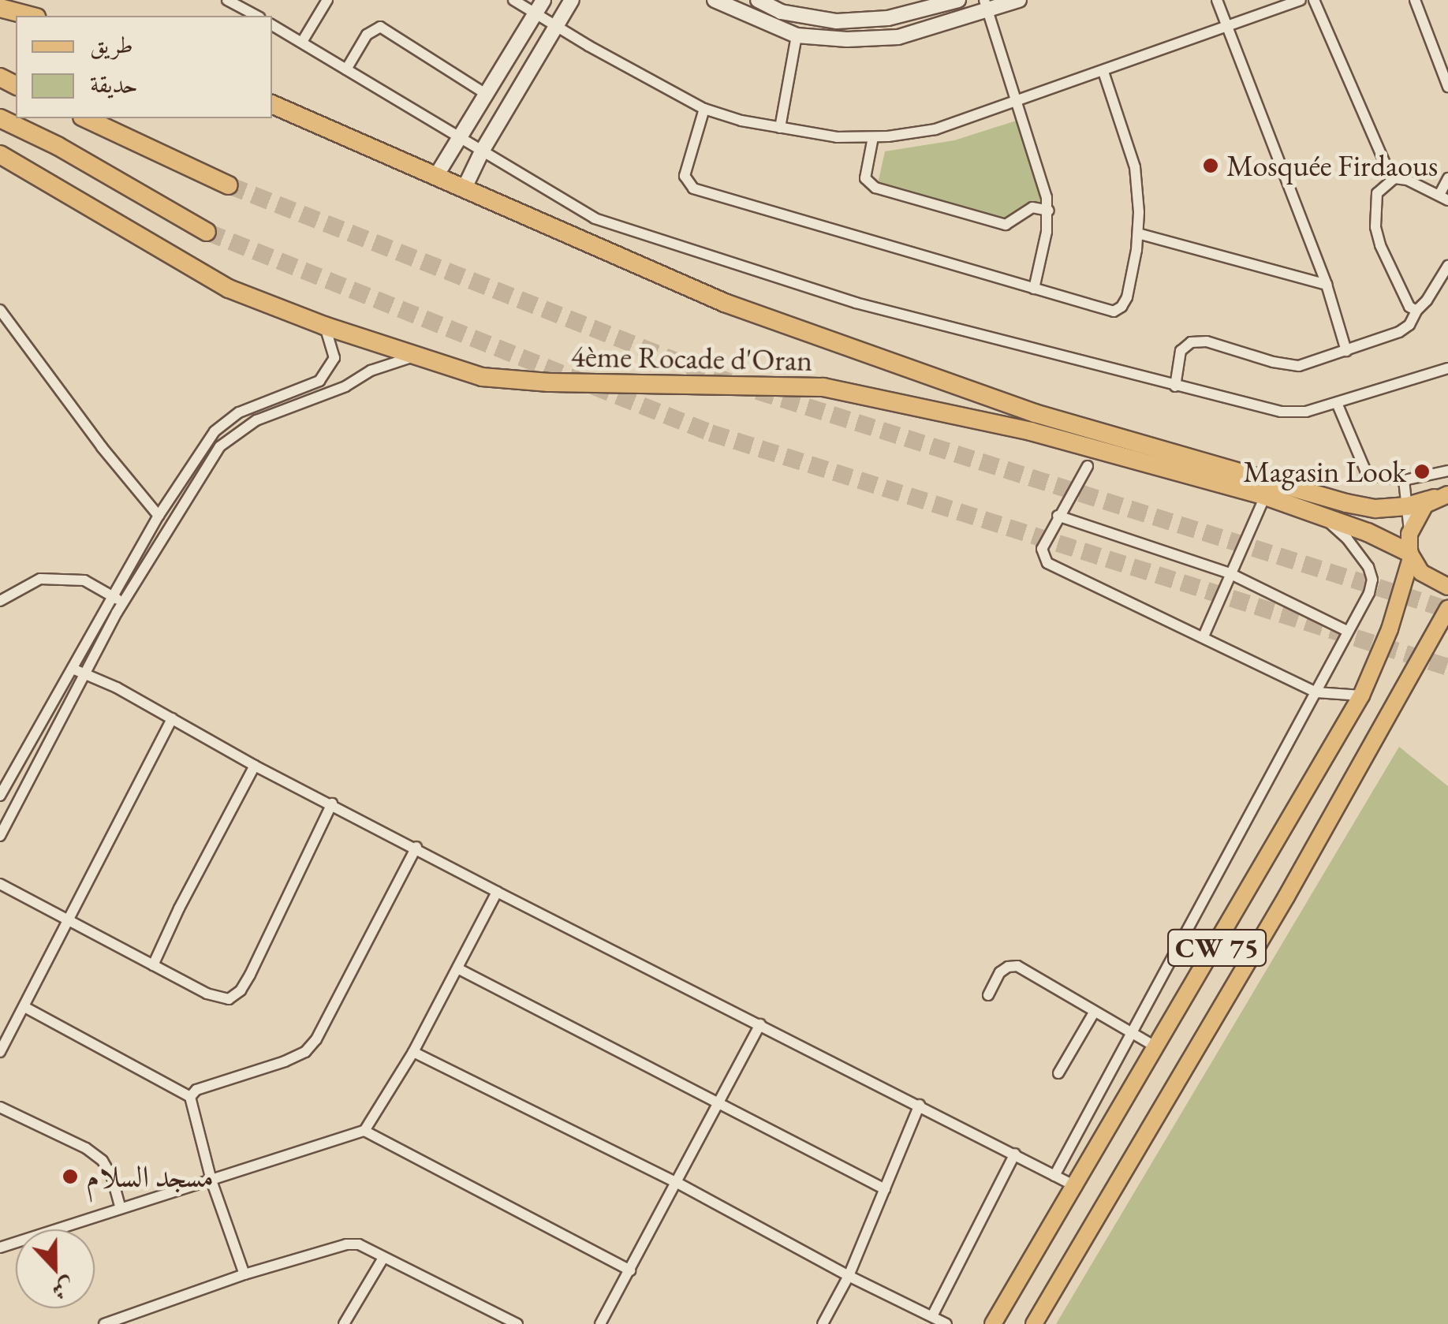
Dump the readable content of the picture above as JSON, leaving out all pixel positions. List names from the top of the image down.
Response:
{
  "streets": {
    "highway": ["4ème Rocade d'Oran"],
    "main road": ["CW 75"]
  },
  "crossings": [
    ["4ème Rocade d'Oran", "CW 75"]
  ],
  "places": ["Mosquée Firdaous", "Magasin Look", "مسجد السلام"],
  "legend": ["طريق", "حديقة"],
  "north": "bottom"
}
